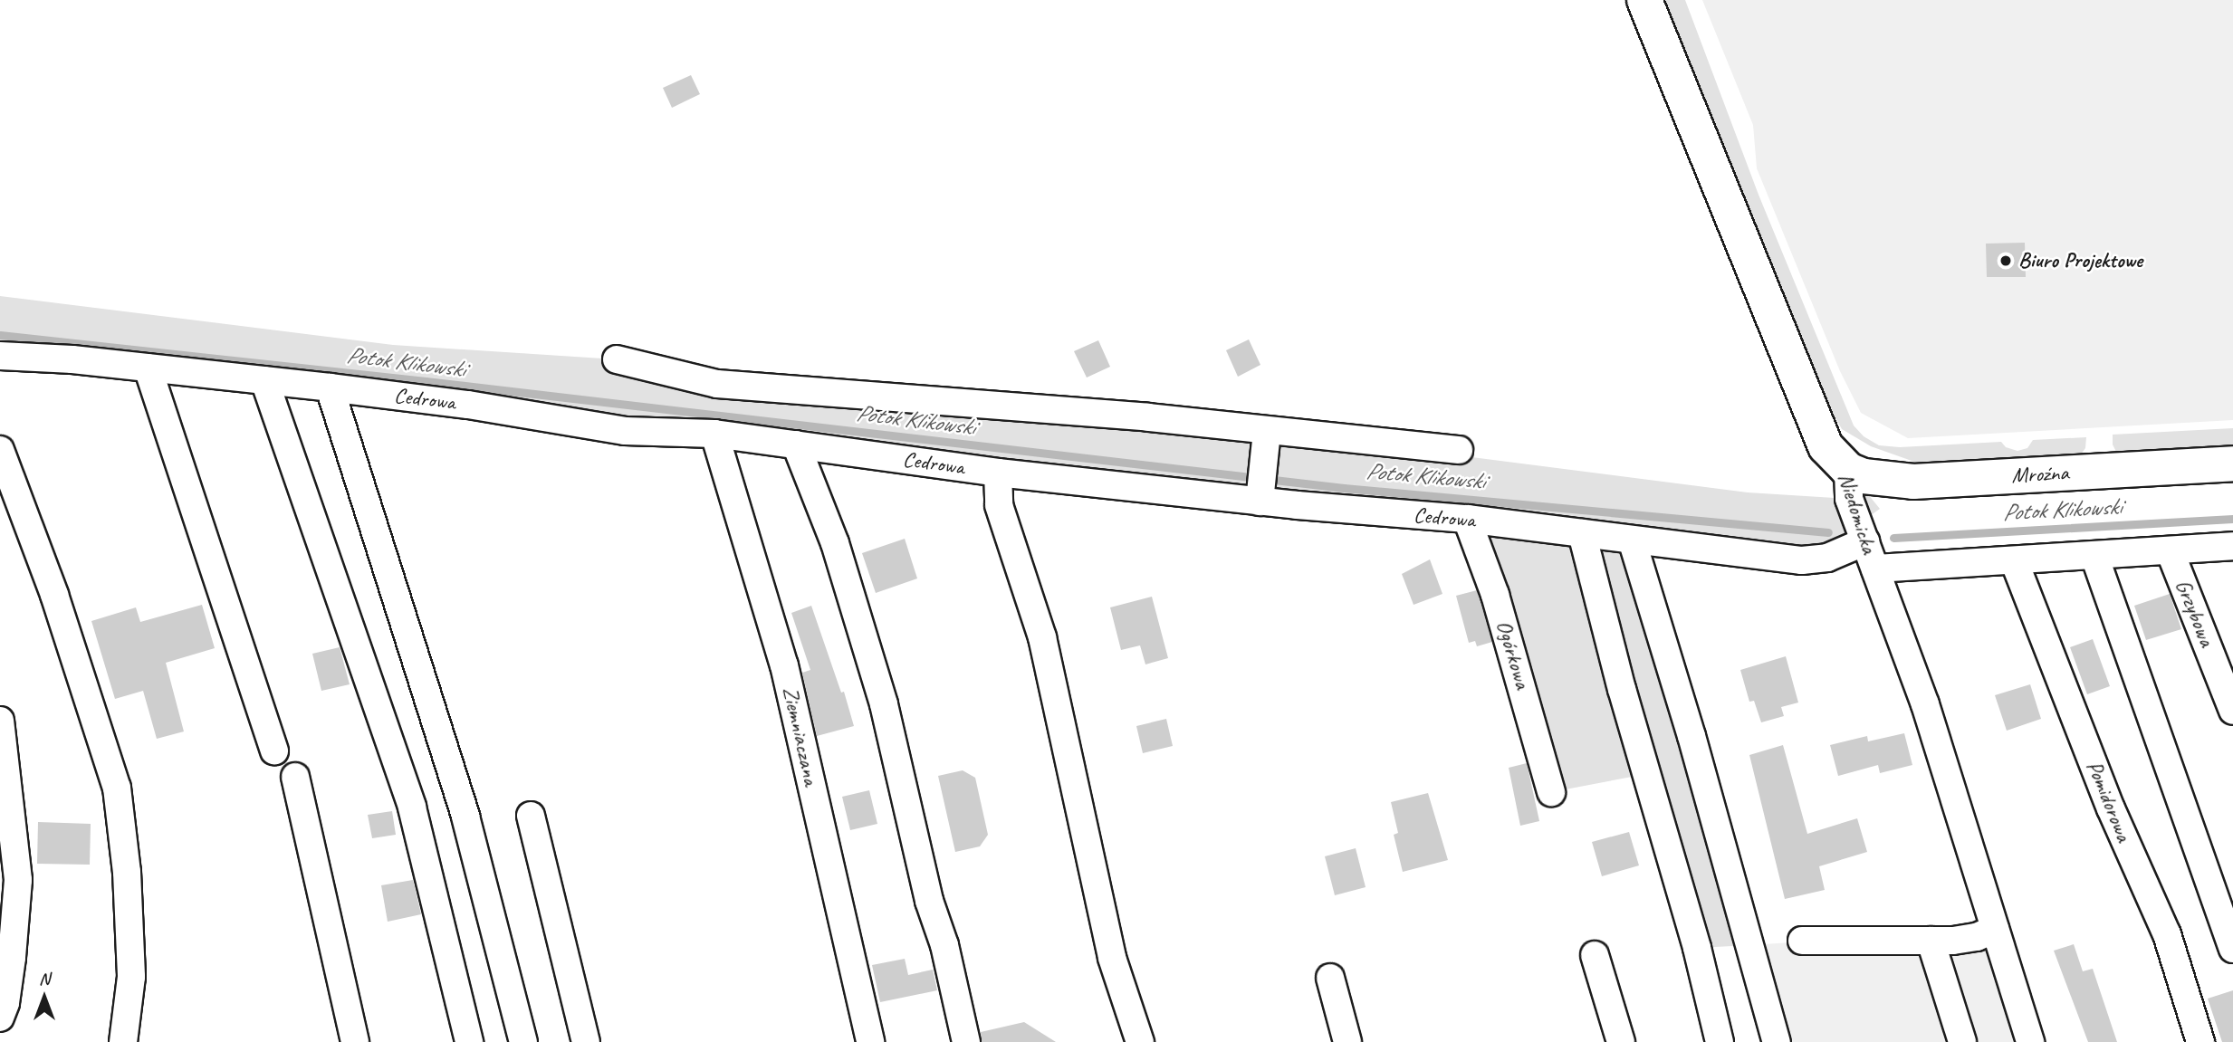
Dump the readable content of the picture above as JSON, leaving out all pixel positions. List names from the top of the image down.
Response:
{
  "streets": {
    "main road": ["Mroźna", "Niedomicka"],
    "street": [
      "Cedrowa",
      "Grzybowa",
      "Ogórkowa",
      "Ziemniaczana",
      "Pomidorowa"
    ]
  },
  "crossings": [
    ["Cedrowa", "Niedomicka"],
    ["Cedrowa", "Ogórkowa"],
    ["Cedrowa", "Ziemniaczana"],
    ["Mroźna", "Niedomicka"]
  ],
  "water": ["Potok Klikowski"],
  "places": ["Biuro Projektowe"],
  "north": "top"
}
